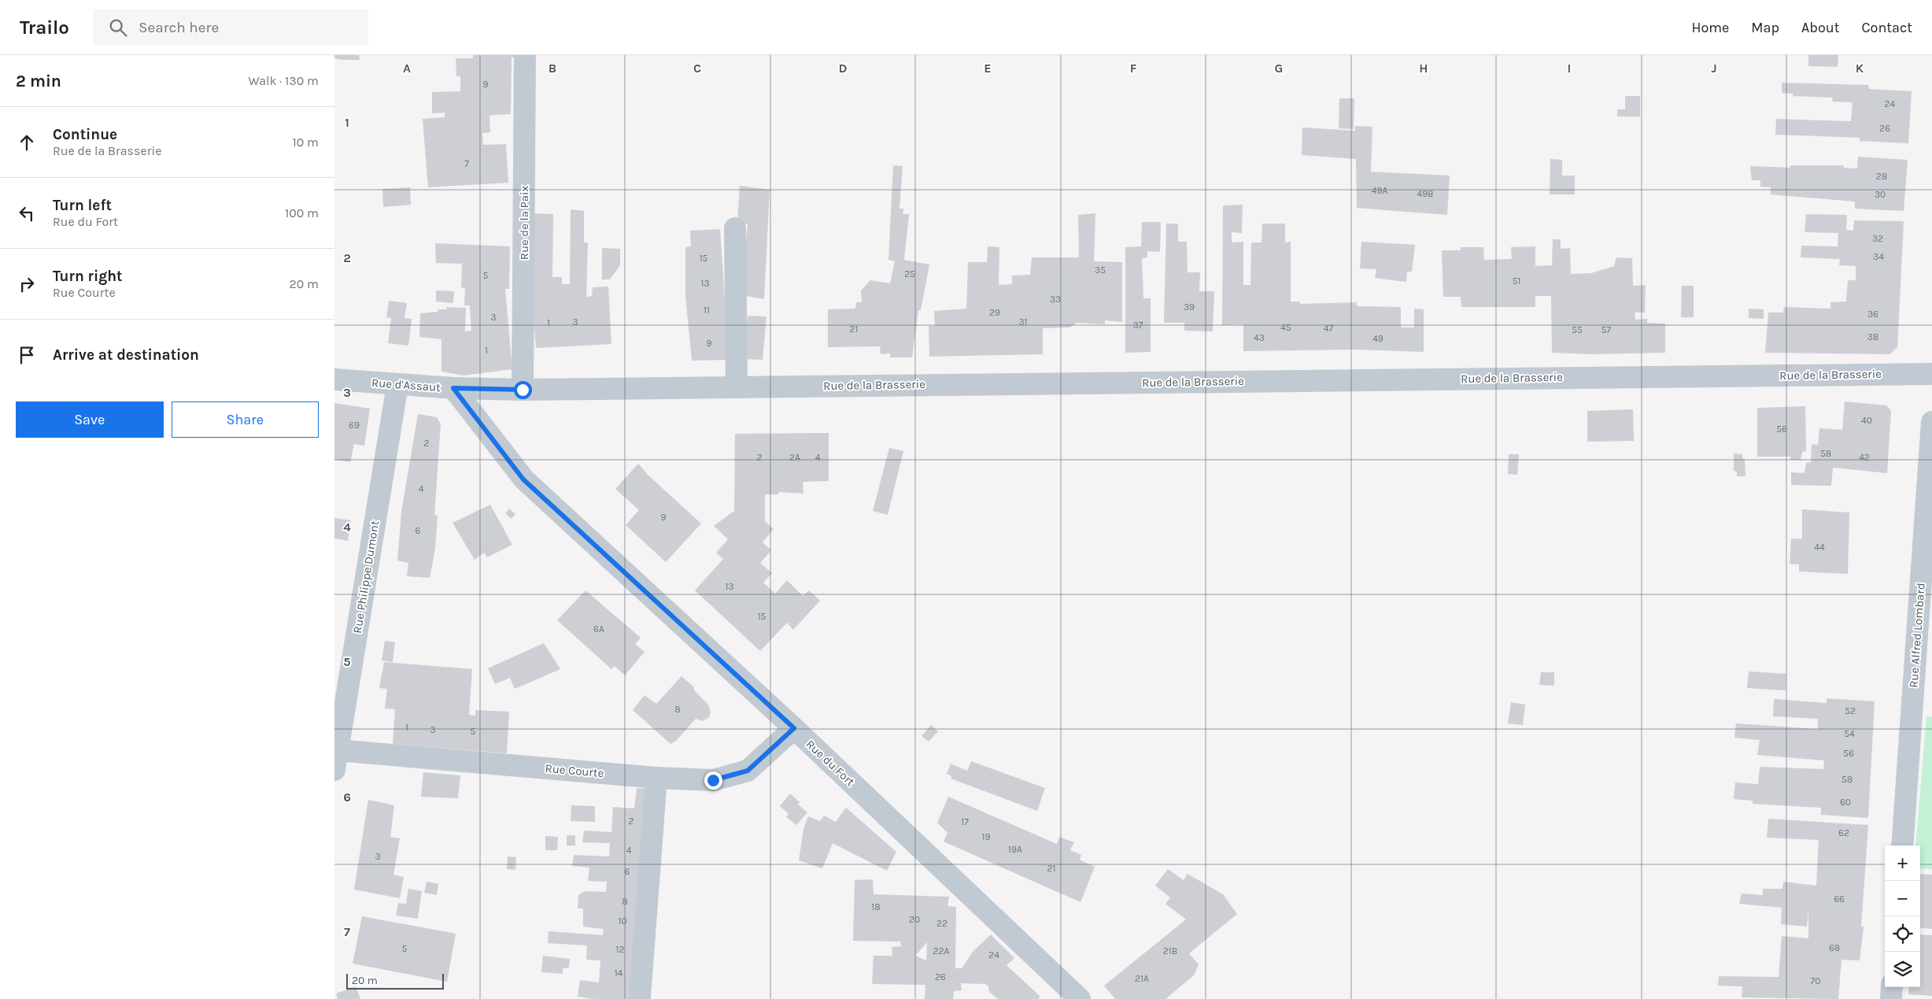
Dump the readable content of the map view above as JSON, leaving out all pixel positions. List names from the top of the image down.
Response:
{
  "streets": {
    "street": [
      "Rue de la Paix",
      "Rue de la Brasserie",
      "Rue d'Assaut",
      "Rue Philippe Dumont",
      "Rue Alfred Lombard",
      "Rue du Fort",
      "Rue Courte"
    ]
  },
  "crossings": [
    ["Rue de la Paix", "Rue de la Brasserie"],
    ["Rue de la Brasserie", "Rue d'Assaut"],
    ["Rue de la Brasserie", "Rue du Fort"],
    ["Rue d'Assaut", "Rue Philippe Dumont"],
    ["Rue d'Assaut", "Rue du Fort"],
    ["Rue Philippe Dumont", "Rue Courte"],
    ["Rue du Fort", "Rue Courte"]
  ],
  "house_numbers": [
    "9",
    "24",
    "26",
    "7",
    "28",
    "49A",
    "49B",
    "30",
    "32",
    "34",
    "15",
    "35",
    "25",
    "5",
    "51",
    "13",
    "33",
    "39",
    "11",
    "29",
    "36",
    "3",
    "3",
    "31",
    "1",
    "37",
    "45",
    "47",
    "21",
    "55",
    "57",
    "38",
    "43",
    "49",
    "9",
    "1",
    "40",
    "69",
    "56",
    "2",
    "58",
    "2",
    "2A",
    "4",
    "42",
    "4",
    "9",
    "6",
    "44",
    "13",
    "15",
    "6A",
    "8",
    "52",
    "1",
    "3",
    "5",
    "54",
    "56",
    "58",
    "60",
    "2",
    "17",
    "62",
    "19",
    "19A",
    "4",
    "3",
    "21",
    "6",
    "66",
    "8",
    "18",
    "20",
    "10",
    "22",
    "68",
    "5",
    "12",
    "22A",
    "21B",
    "24",
    "14",
    "26",
    "21A",
    "70"
  ],
  "scale_bar": "20 m",
  "page": {
    "header": "Trailo",
    "search": "Search here",
    "nav": [
      "Home",
      "Map",
      "About",
      "Contact"
    ],
    "heading": ["2 min", "Walk · 130 m"],
    "list": [
      ["Continue", "Rue de la Brasserie", "10 m"],
      ["Turn left", "Rue du Fort", "100 m"],
      ["Turn right", "Rue Courte", "20 m"],
      "Arrive at destination"
    ],
    "buttons": ["Save", "Share"],
    "map_buttons": ["+", "−"],
    "scale": "20 m"
  },
  "grid": {
    "columns": [
      "A",
      "B",
      "C",
      "D",
      "E",
      "F",
      "G",
      "H",
      "I",
      "J",
      "K"
    ],
    "rows": [
      "1",
      "2",
      "3",
      "4",
      "5",
      "6",
      "7"
    ]
  }
}
